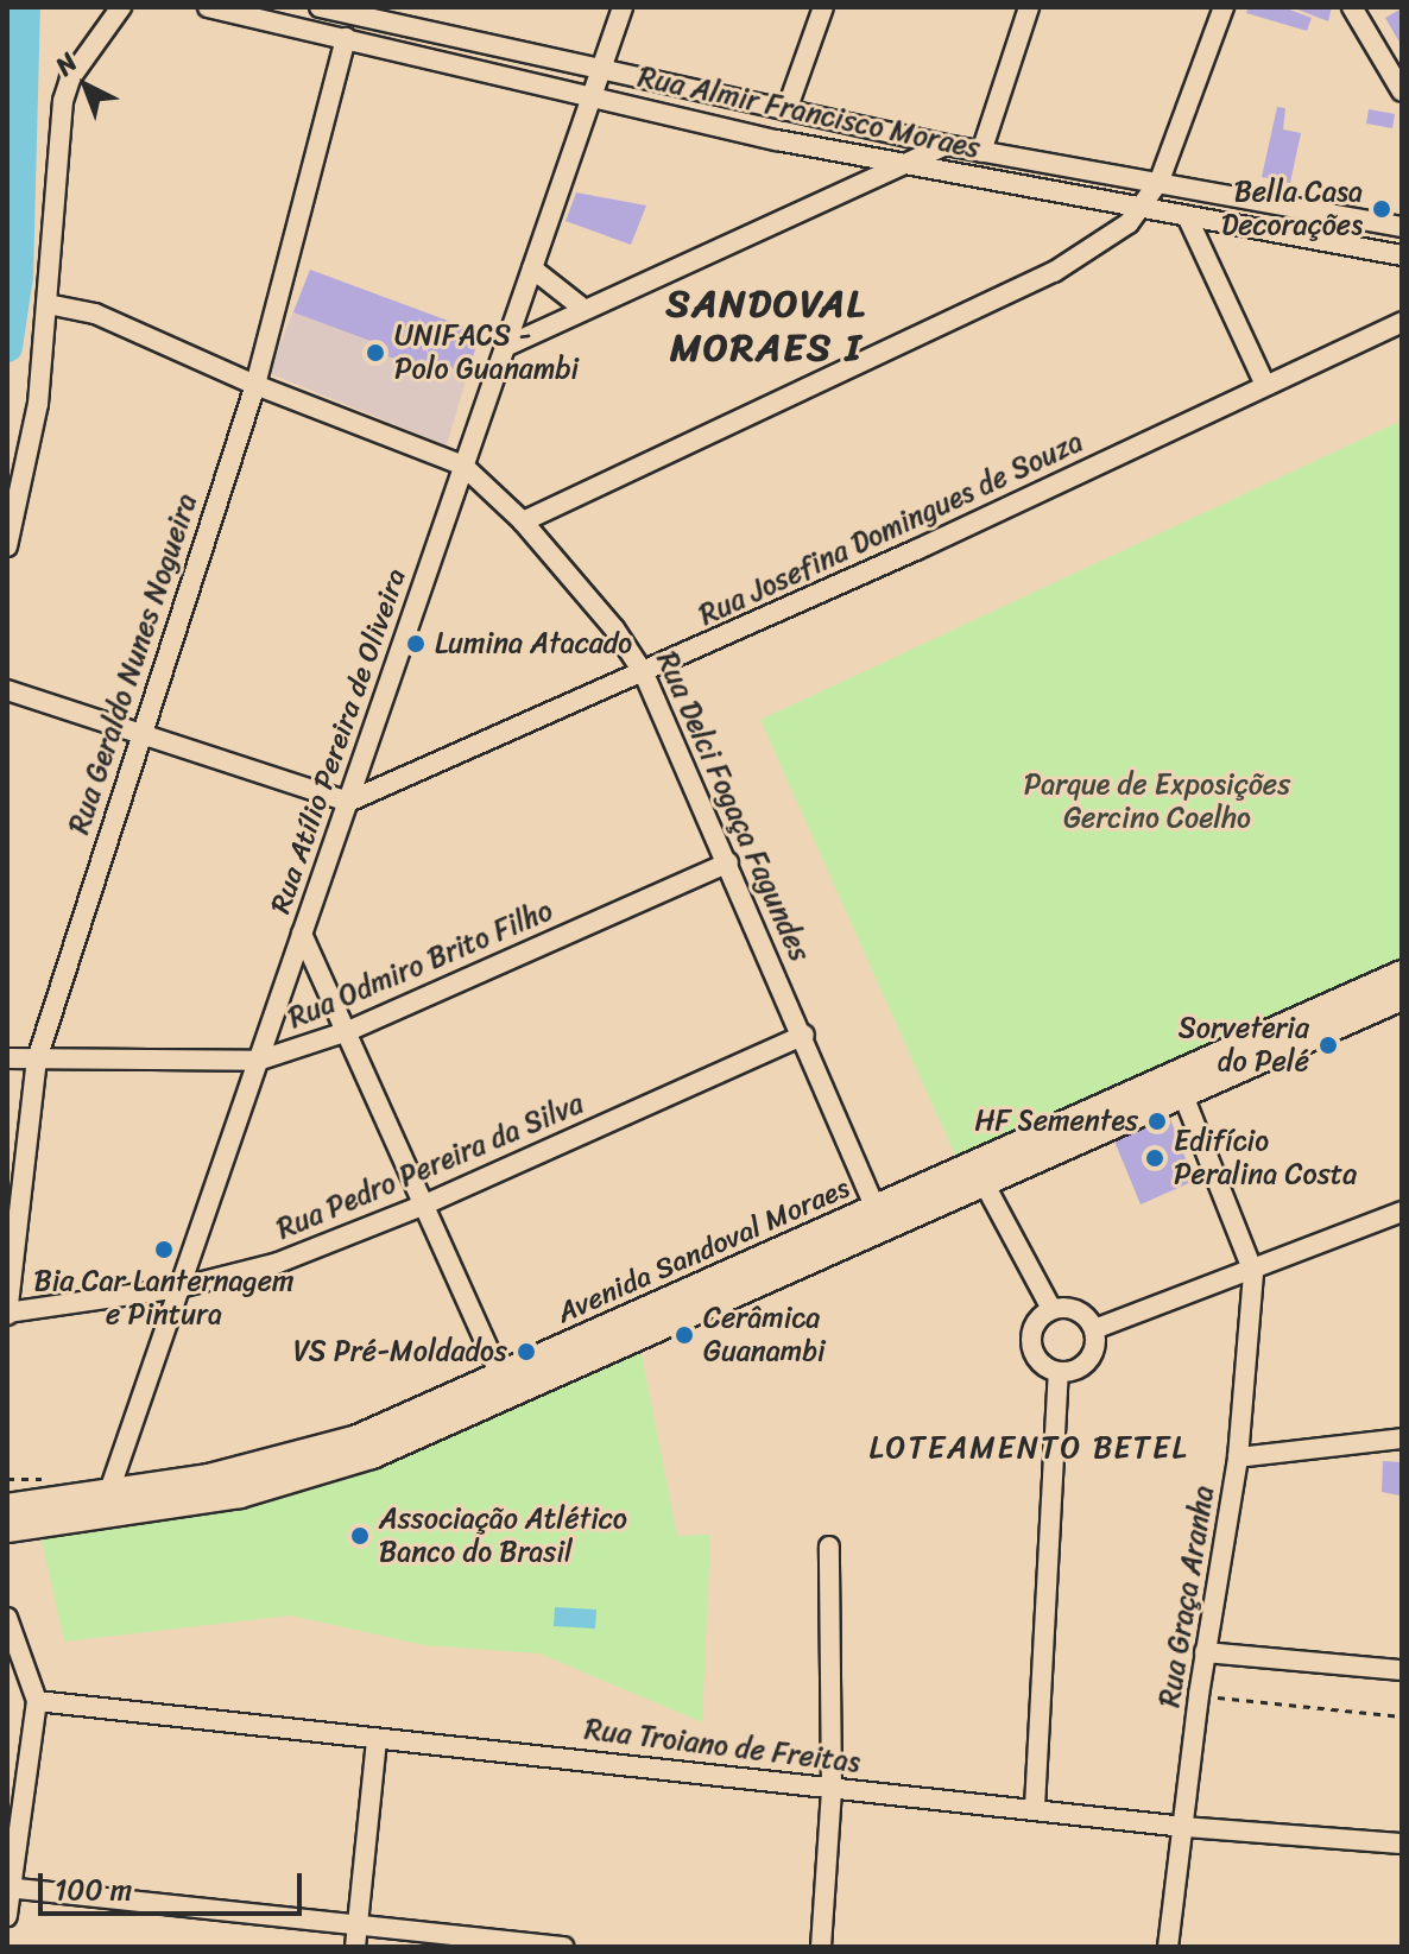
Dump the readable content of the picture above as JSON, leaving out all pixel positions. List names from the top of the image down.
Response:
{
  "streets": {
    "main road": ["Avenida Sandoval Moraes"],
    "street": [
      "Rua Almir Francisco Moraes",
      "Rua Josefina Domingues de Souza",
      "Rua Geraldo Nunes Nogueira",
      "Rua Atílio Pereira de Oliveira",
      "Rua Delci Fogaça Fagundes",
      "Rua Odmiro Brito Filho",
      "Rua Pedro Pereira da Silva",
      "Rua Graça Aranha",
      "Rua Troiano de Freitas"
    ]
  },
  "crossings": [
    ["Rua Almir Francisco Moraes", "Rua Geraldo Nunes Nogueira"],
    ["Rua Almir Francisco Moraes", "Rua Atílio Pereira de Oliveira"],
    ["Rua Josefina Domingues de Souza", "Rua Atílio Pereira de Oliveira"],
    ["Rua Josefina Domingues de Souza", "Rua Delci Fogaça Fagundes"],
    ["Rua Geraldo Nunes Nogueira", "Rua Delci Fogaça Fagundes"],
    ["Rua Geraldo Nunes Nogueira", "Rua Odmiro Brito Filho"],
    ["Rua Geraldo Nunes Nogueira", "Rua Pedro Pereira da Silva"],
    ["Rua Atílio Pereira de Oliveira", "Rua Delci Fogaça Fagundes"],
    ["Rua Atílio Pereira de Oliveira", "Rua Odmiro Brito Filho"],
    ["Rua Atílio Pereira de Oliveira", "Rua Pedro Pereira da Silva"],
    ["Rua Atílio Pereira de Oliveira", "Avenida Sandoval Moraes"],
    ["Rua Delci Fogaça Fagundes", "Rua Odmiro Brito Filho"],
    ["Rua Delci Fogaça Fagundes", "Rua Pedro Pereira da Silva"],
    ["Rua Delci Fogaça Fagundes", "Avenida Sandoval Moraes"],
    ["Avenida Sandoval Moraes", "Rua Graça Aranha"],
    ["Rua Graça Aranha", "Rua Troiano de Freitas"]
  ],
  "districts": ["SANDOVAL MORAES I", "LOTEAMENTO BETEL"],
  "parks": ["Parque de Exposições Gercino Coelho"],
  "places": [
    "Bella Casa Decorações",
    "UNIFACS - Polo Guanambi",
    "Lumina Atacado",
    "Sorveteria do Pelé",
    "HF Sementes",
    "Edifício Peralina Costa",
    "Bia Car Lanternagem e Pintura",
    "Cerâmica Guanambi",
    "VS Pré-Moldados",
    "Associação Atlético Banco do Brasil"
  ],
  "scale_bar": "100 m",
  "north": "top left"
}
